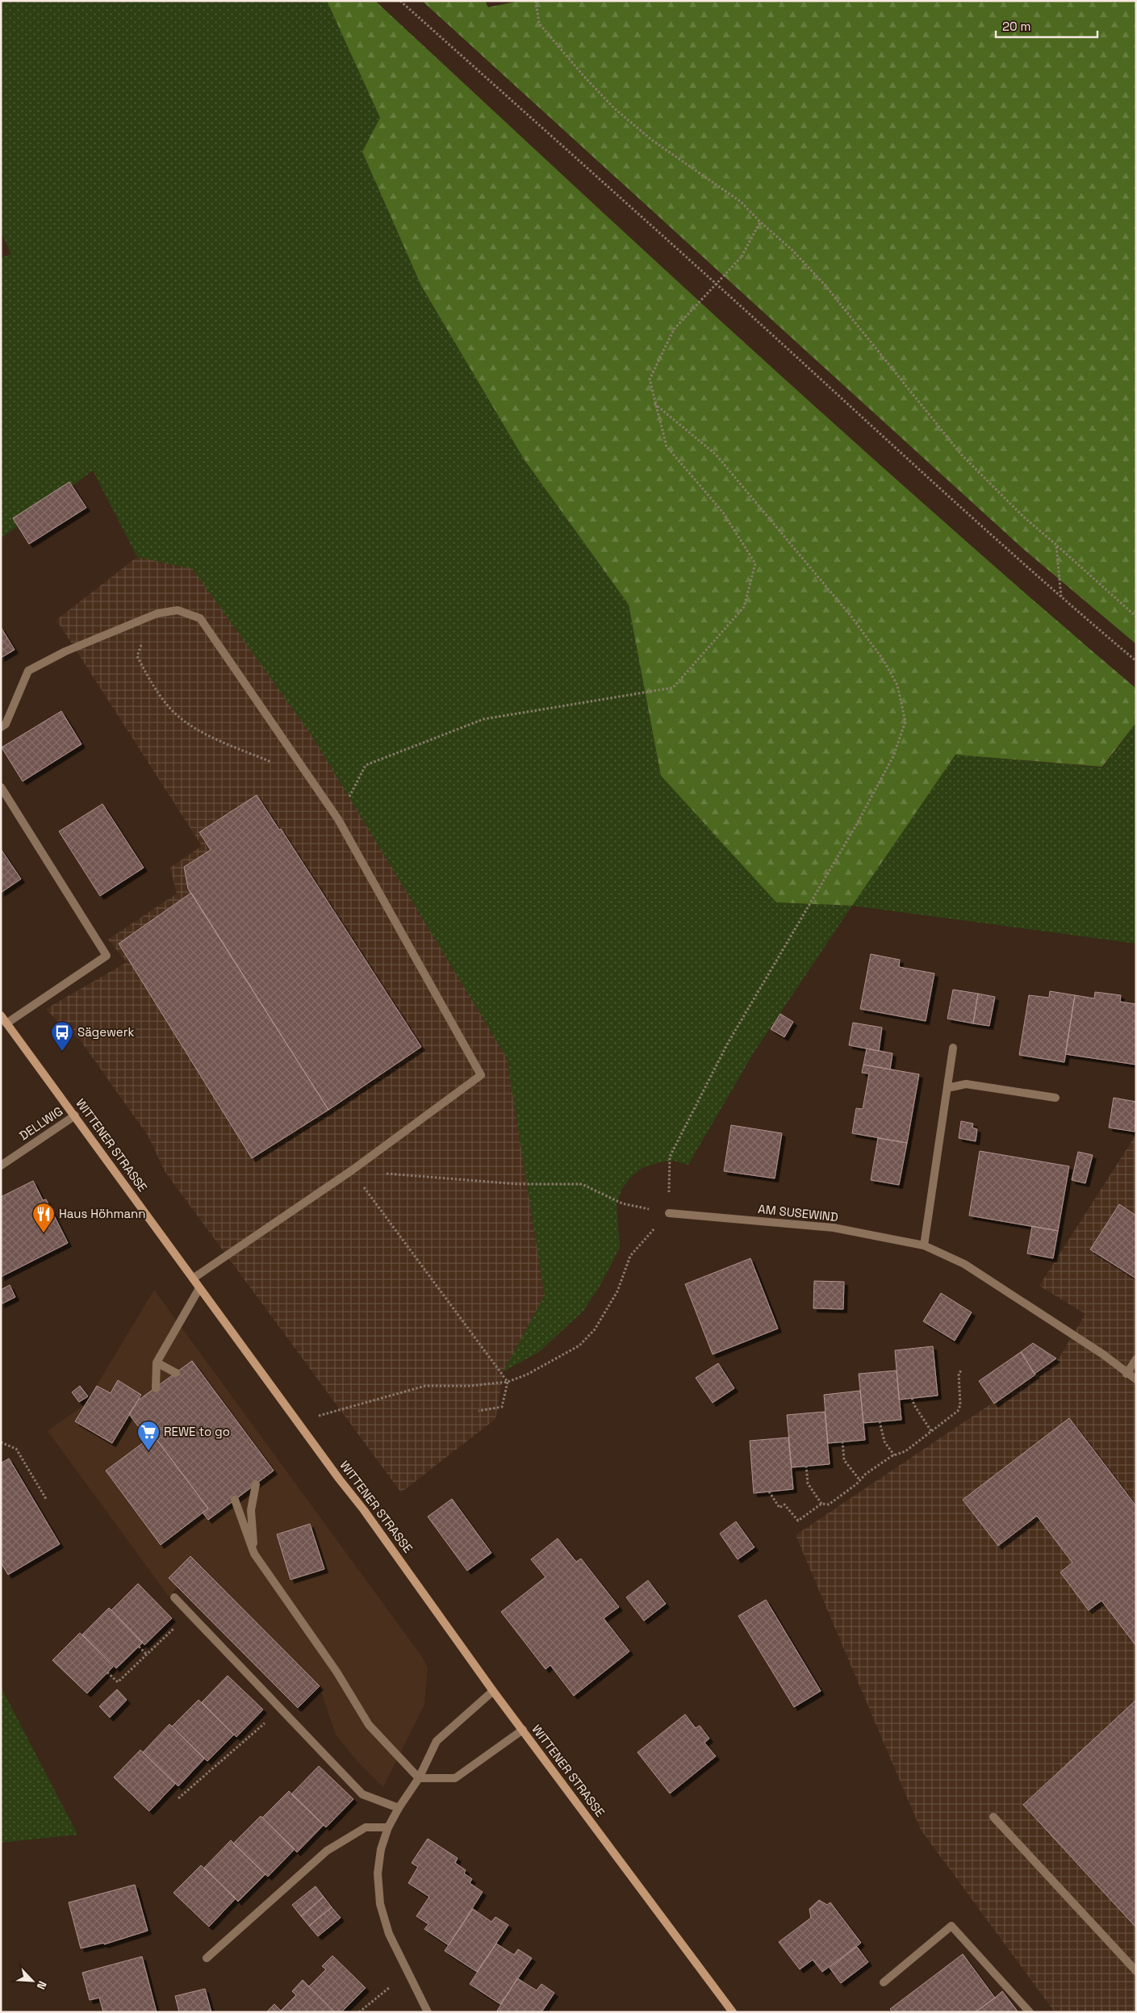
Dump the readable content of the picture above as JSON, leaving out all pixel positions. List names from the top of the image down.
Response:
{
  "streets": {
    "main road": ["WITTENER STRASSE"],
    "street": ["DELLWIG", "AM SUSEWIND"]
  },
  "crossings": [
    ["DELLWIG", "WITTENER STRASSE"]
  ],
  "places": {
    "bus stop": ["Sägewerk"],
    "restaurant": ["Haus Höhmann"],
    "supermarket": ["REWE to go"]
  },
  "scale_bar": "20 m",
  "north": "bottom right"
}
